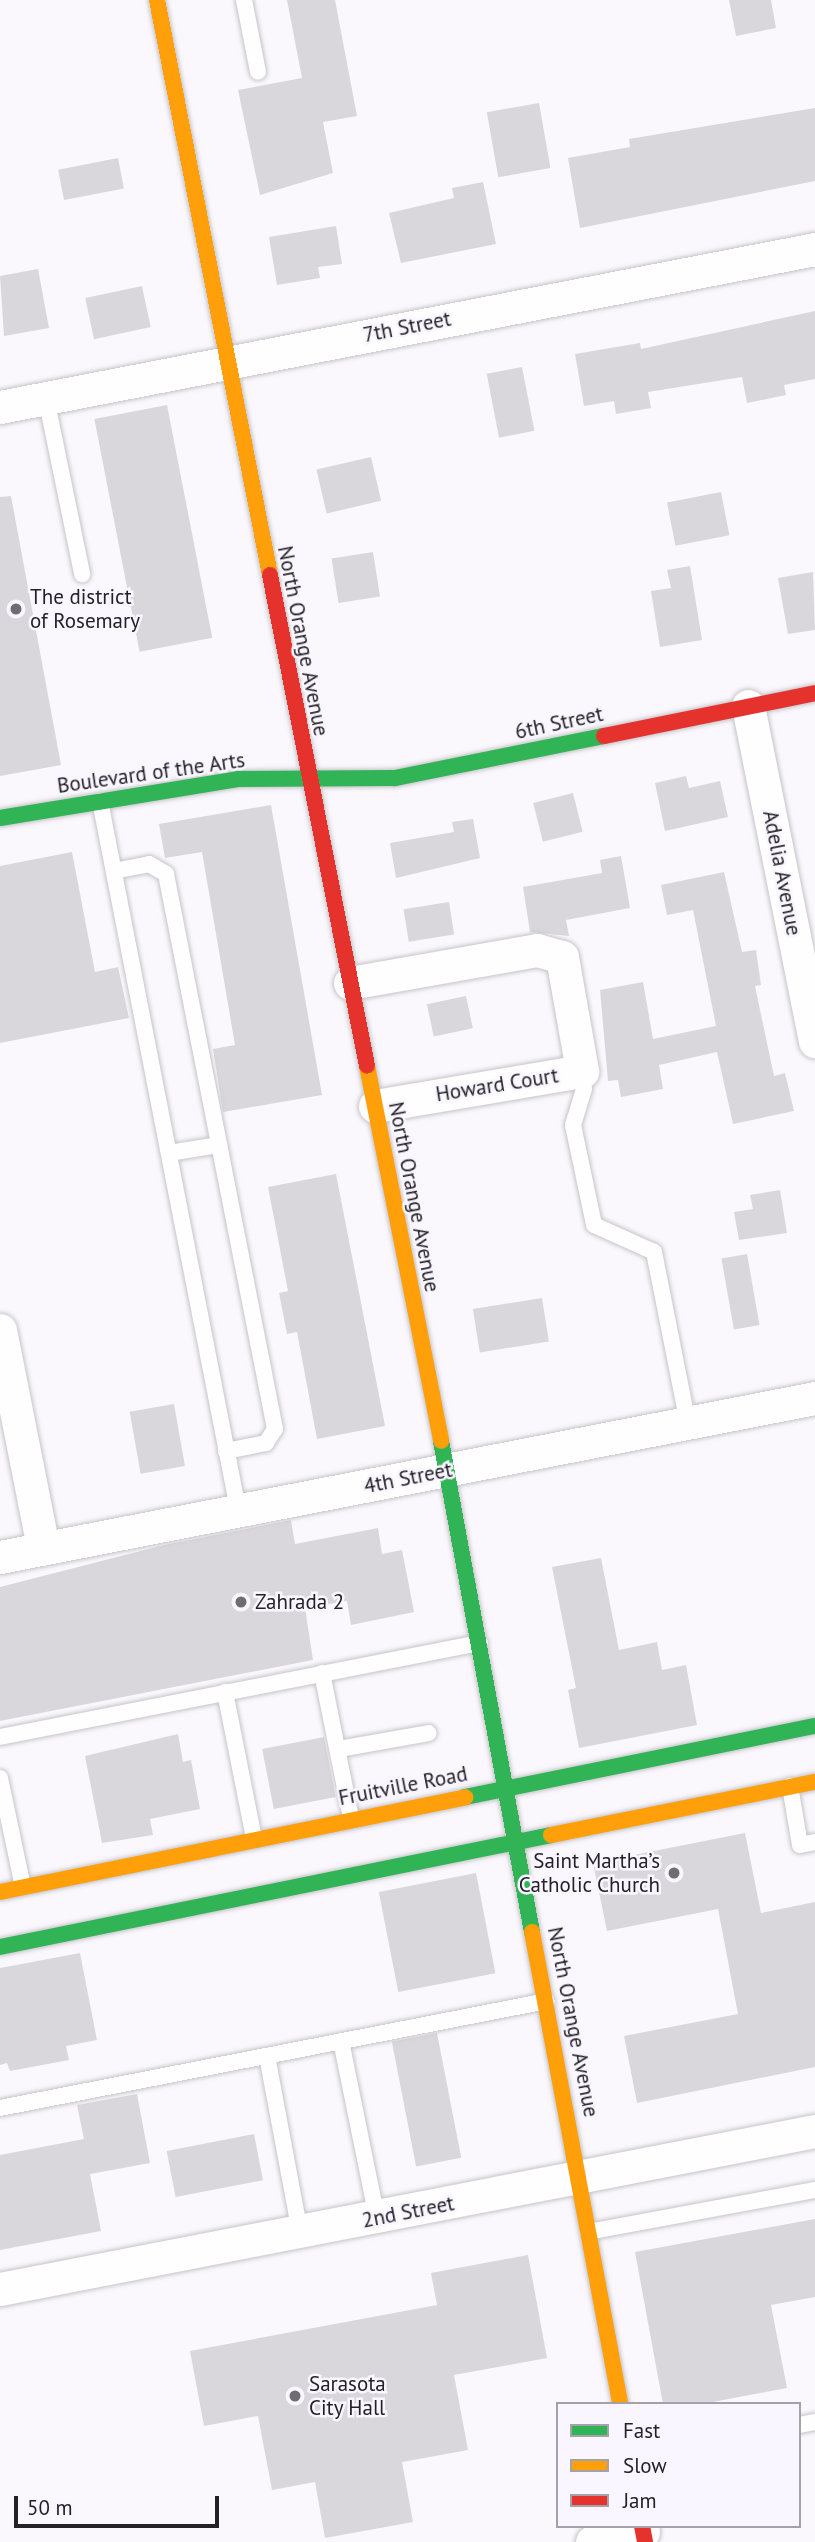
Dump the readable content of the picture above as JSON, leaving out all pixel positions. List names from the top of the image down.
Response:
{
  "streets": {
    "street": [
      "7th Street",
      "North Orange Avenue",
      "6th Street",
      "Boulevard of the Arts",
      "Adelia Avenue",
      "Howard Court",
      "4th Street",
      "Fruitville Road",
      "2nd Street"
    ]
  },
  "crossings": [
    ["7th Street", "North Orange Avenue"],
    ["North Orange Avenue", "6th Street"],
    ["North Orange Avenue", "Boulevard of the Arts"],
    ["North Orange Avenue", "Howard Court"],
    ["North Orange Avenue", "4th Street"],
    ["North Orange Avenue", "Fruitville Road"],
    ["North Orange Avenue", "2nd Street"],
    ["6th Street", "Boulevard of the Arts"],
    ["6th Street", "Adelia Avenue"]
  ],
  "places": [
    "The district of Rosemary",
    "Zahrada 2",
    "Saint Martha’s Catholic Church",
    "Sarasota City Hall"
  ],
  "legend": ["Fast", "Slow", "Jam"],
  "scale_bar": "50 m"
}
